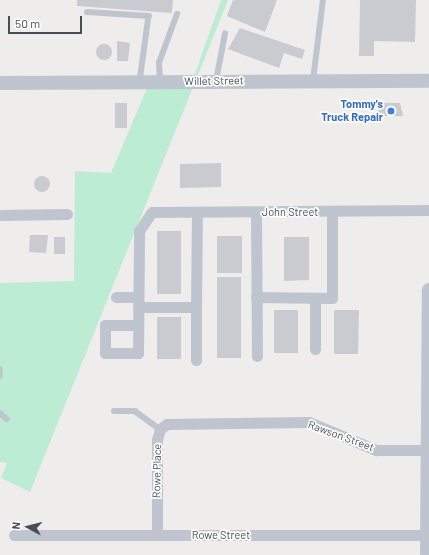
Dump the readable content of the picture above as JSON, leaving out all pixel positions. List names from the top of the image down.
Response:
{
  "streets": {
    "street": [
      "Willet Street",
      "John Street",
      "Rawson Street",
      "Rowe Place",
      "Rowe Street"
    ]
  },
  "crossings": [
    ["Rawson Street", "Rowe Place"],
    ["Rowe Place", "Rowe Street"]
  ],
  "places": ["Tommy's Truck Repair"],
  "scale_bar": "50 m",
  "north": "left"
}
